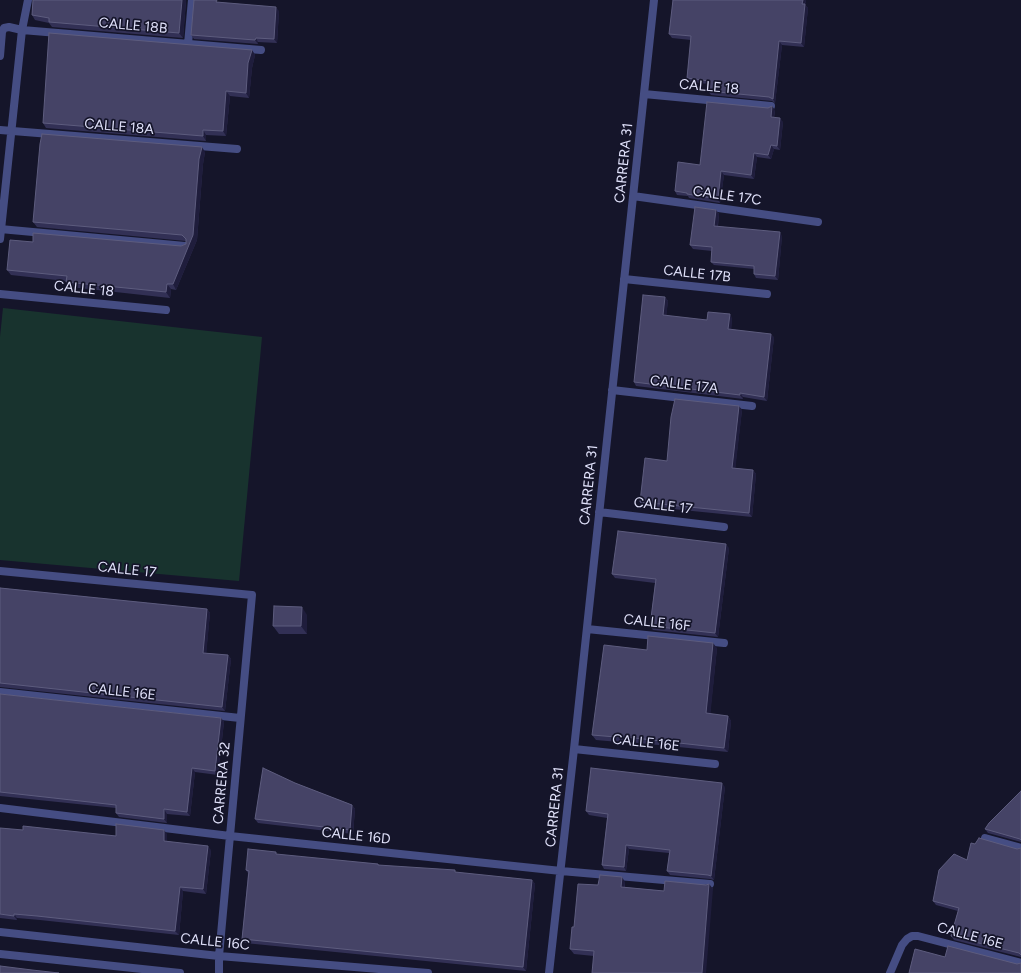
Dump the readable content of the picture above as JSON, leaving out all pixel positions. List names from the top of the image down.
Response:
{
  "streets": {
    "street": [
      "CALLE 18B",
      "CALLE 18",
      "CALLE 18A",
      "CARRERA 31",
      "CALLE 17C",
      "CALLE 17B",
      "CALLE 17A",
      "CALLE 17",
      "CALLE 16F",
      "CALLE 16E",
      "CARRERA 32",
      "CALLE 16D",
      "CALLE 16C"
    ]
  },
  "crossings": [
    ["CALLE 18", "CARRERA 31"],
    ["CARRERA 31", "CALLE 17C"],
    ["CARRERA 31", "CALLE 17B"],
    ["CARRERA 31", "CALLE 17A"],
    ["CARRERA 31", "CALLE 17"],
    ["CARRERA 31", "CALLE 16F"],
    ["CARRERA 31", "CALLE 16E"],
    ["CARRERA 31", "CALLE 16D"],
    ["CALLE 17", "CARRERA 32"],
    ["CALLE 16E", "CARRERA 32"],
    ["CARRERA 32", "CALLE 16D"],
    ["CARRERA 32", "CALLE 16C"]
  ]
}
